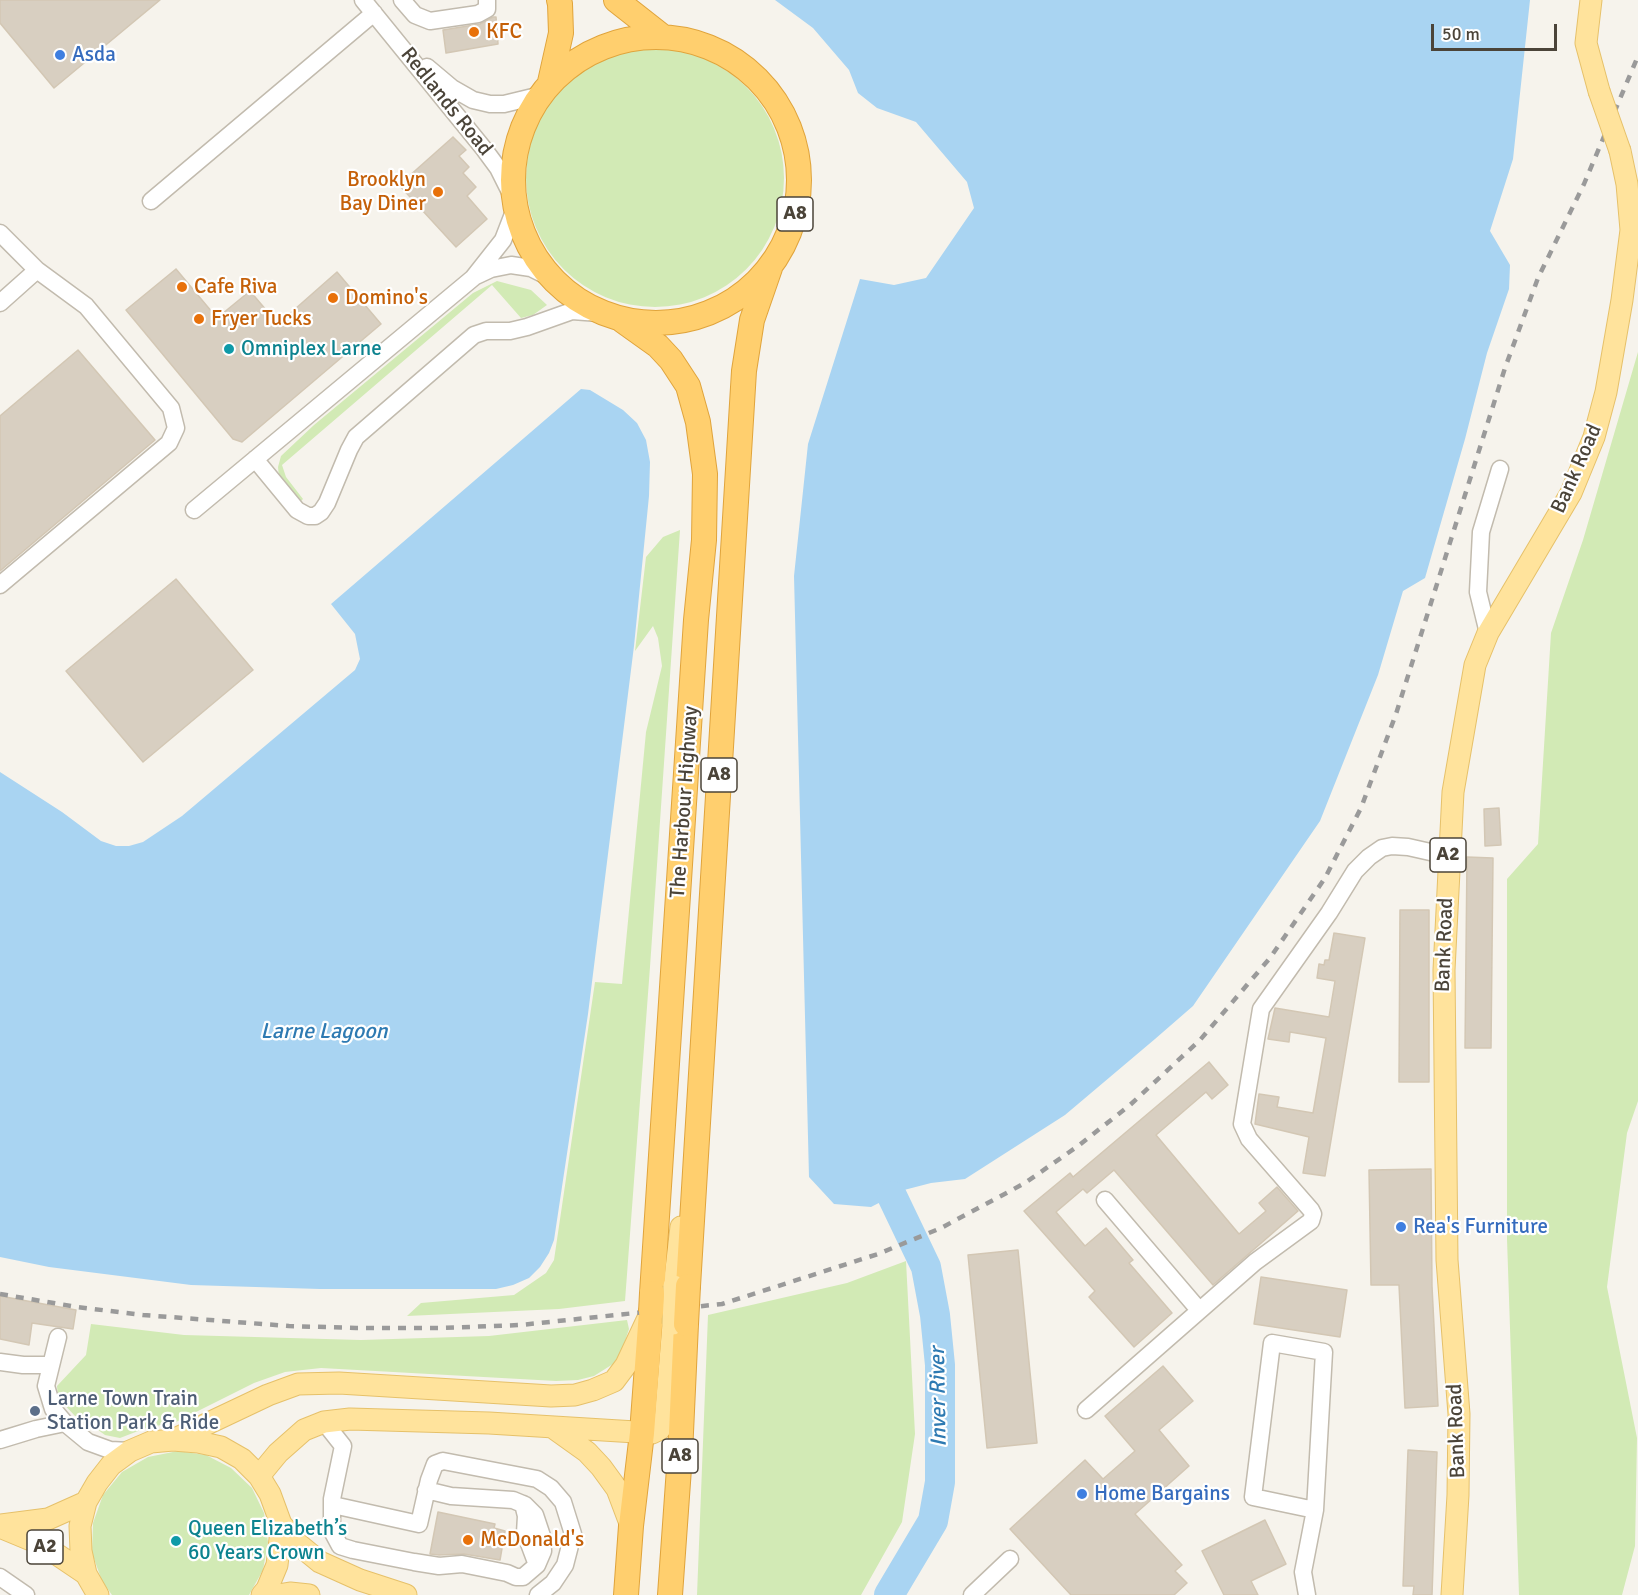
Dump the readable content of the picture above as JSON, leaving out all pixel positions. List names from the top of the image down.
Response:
{
  "streets": {
    "highway": ["A8", "The Harbour Highway"],
    "main road": ["Bank Road", "A2"],
    "street": ["Redlands Road"]
  },
  "crossings": [
    ["Redlands Road", "A8"],
    ["A8", "The Harbour Highway"]
  ],
  "water": ["Larne Lagoon", "Inver River"],
  "places": [
    "KFC",
    "Asda",
    "Brooklyn Bay Diner",
    "Cafe Riva",
    "Domino's",
    "Fryer Tucks",
    "Omniplex Larne",
    "Rea's Furniture",
    "Larne Town Train Station Park & Ride",
    "Home Bargains",
    "McDonald's",
    "Queen Elizabeth’s 60 Years Crown"
  ],
  "scale_bar": "50 m"
}
